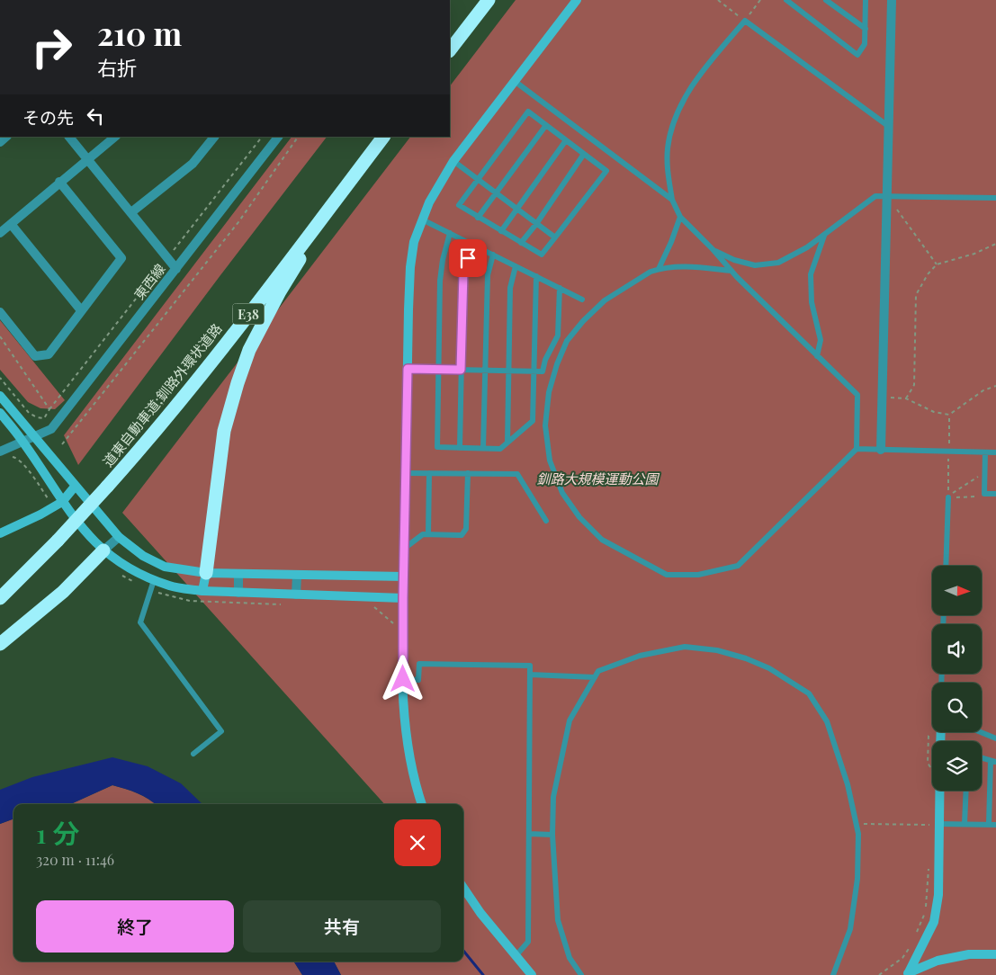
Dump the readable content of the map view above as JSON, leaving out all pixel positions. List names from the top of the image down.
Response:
{
  "streets": {
    "highway": ["E38", "道東自動車道;釧路外環状道路"],
    "street": ["東西線"]
  },
  "parks": ["釧路大規模運動公園"],
  "north": "right",
  "page": {
    "turn": ["210 m", "右折"],
    "then": "その先",
    "heading": ["1 分", "320 m · 11:46"],
    "buttons": ["終了", "共有"]
  }
}
